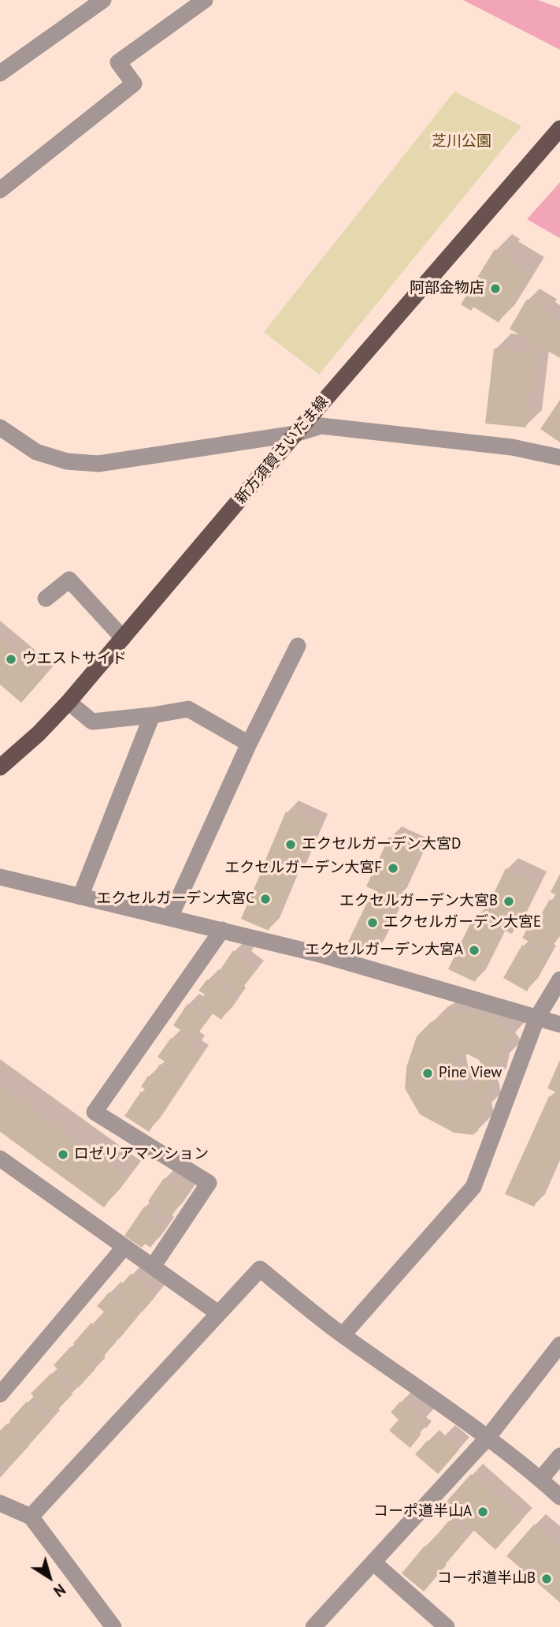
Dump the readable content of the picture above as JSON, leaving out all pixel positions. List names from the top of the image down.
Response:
{
  "streets": {
    "main road": ["新方須賀さいたま線"]
  },
  "parks": ["芝川公園"],
  "places": [
    "阿部金物店",
    "ウエストサイド",
    "エクセルガーデン大宮D",
    "エクセルガーデン大宮F",
    "エクセルガーデン大宮C",
    "エクセルガーデン大宮B",
    "エクセルガーデン大宮E",
    "エクセルガーデン大宮A",
    "Pine View",
    "ロゼリアマンション",
    "コーポ道半山A",
    "コーポ道半山B"
  ],
  "north": "bottom right"
}
